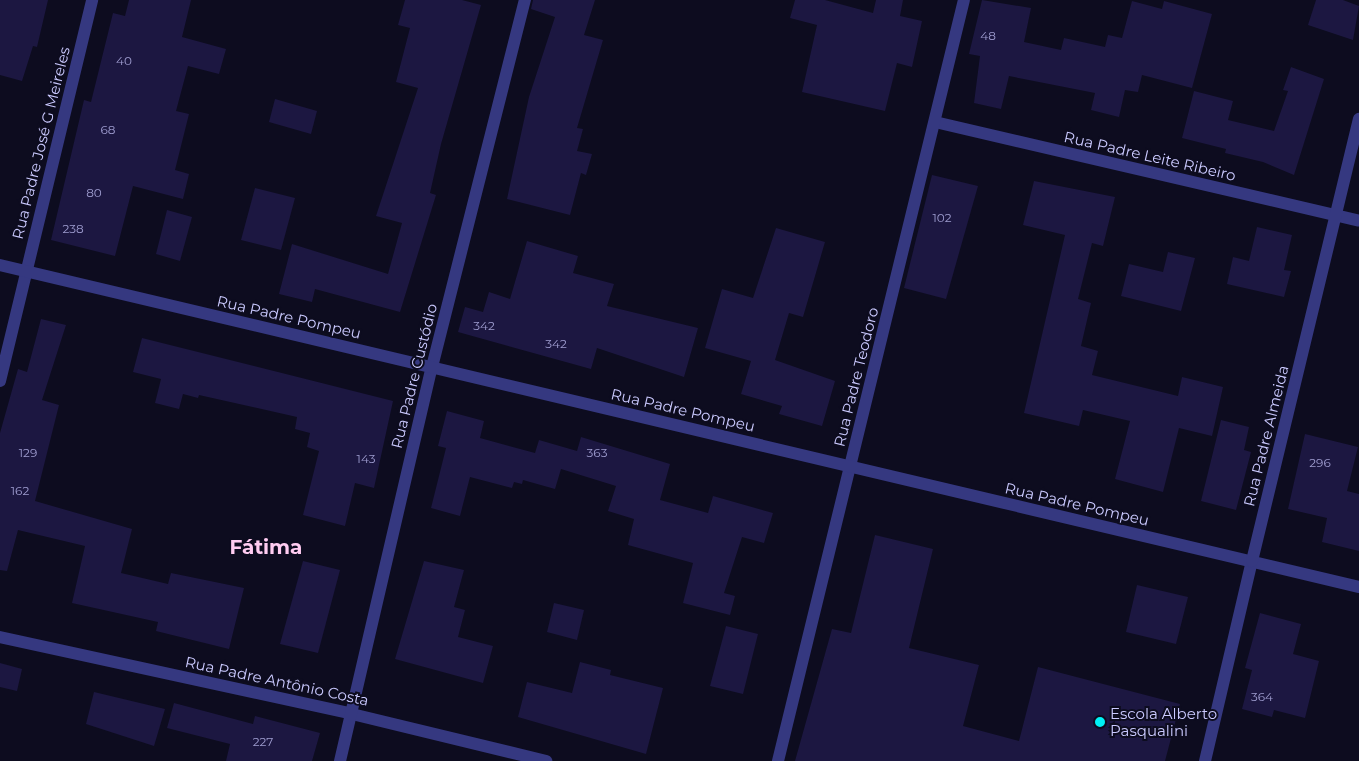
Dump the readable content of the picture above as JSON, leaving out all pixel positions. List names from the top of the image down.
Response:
{
  "streets": {
    "street": [
      "Rua Padre José G Meireles",
      "Rua Padre Leite Ribeiro",
      "Rua Padre Pompeu",
      "Rua Padre Custódio",
      "Rua Padre Teodoro",
      "Rua Padre Almeida",
      "Rua Padre Antônio Costa"
    ]
  },
  "crossings": [
    ["Rua Padre José G Meireles", "Rua Padre Pompeu"],
    ["Rua Padre Leite Ribeiro", "Rua Padre Teodoro"],
    ["Rua Padre Leite Ribeiro", "Rua Padre Almeida"],
    ["Rua Padre Pompeu", "Rua Padre Custódio"],
    ["Rua Padre Pompeu", "Rua Padre Teodoro"],
    ["Rua Padre Pompeu", "Rua Padre Almeida"],
    ["Rua Padre Custódio", "Rua Padre Antônio Costa"]
  ],
  "districts": ["Fátima"],
  "places": ["Escola Alberto Pasqualini"],
  "house_numbers": [
    "48",
    "40",
    "68",
    "80",
    "102",
    "238",
    "342",
    "342",
    "129",
    "363",
    "143",
    "296",
    "162",
    "364",
    "227"
  ]
}
